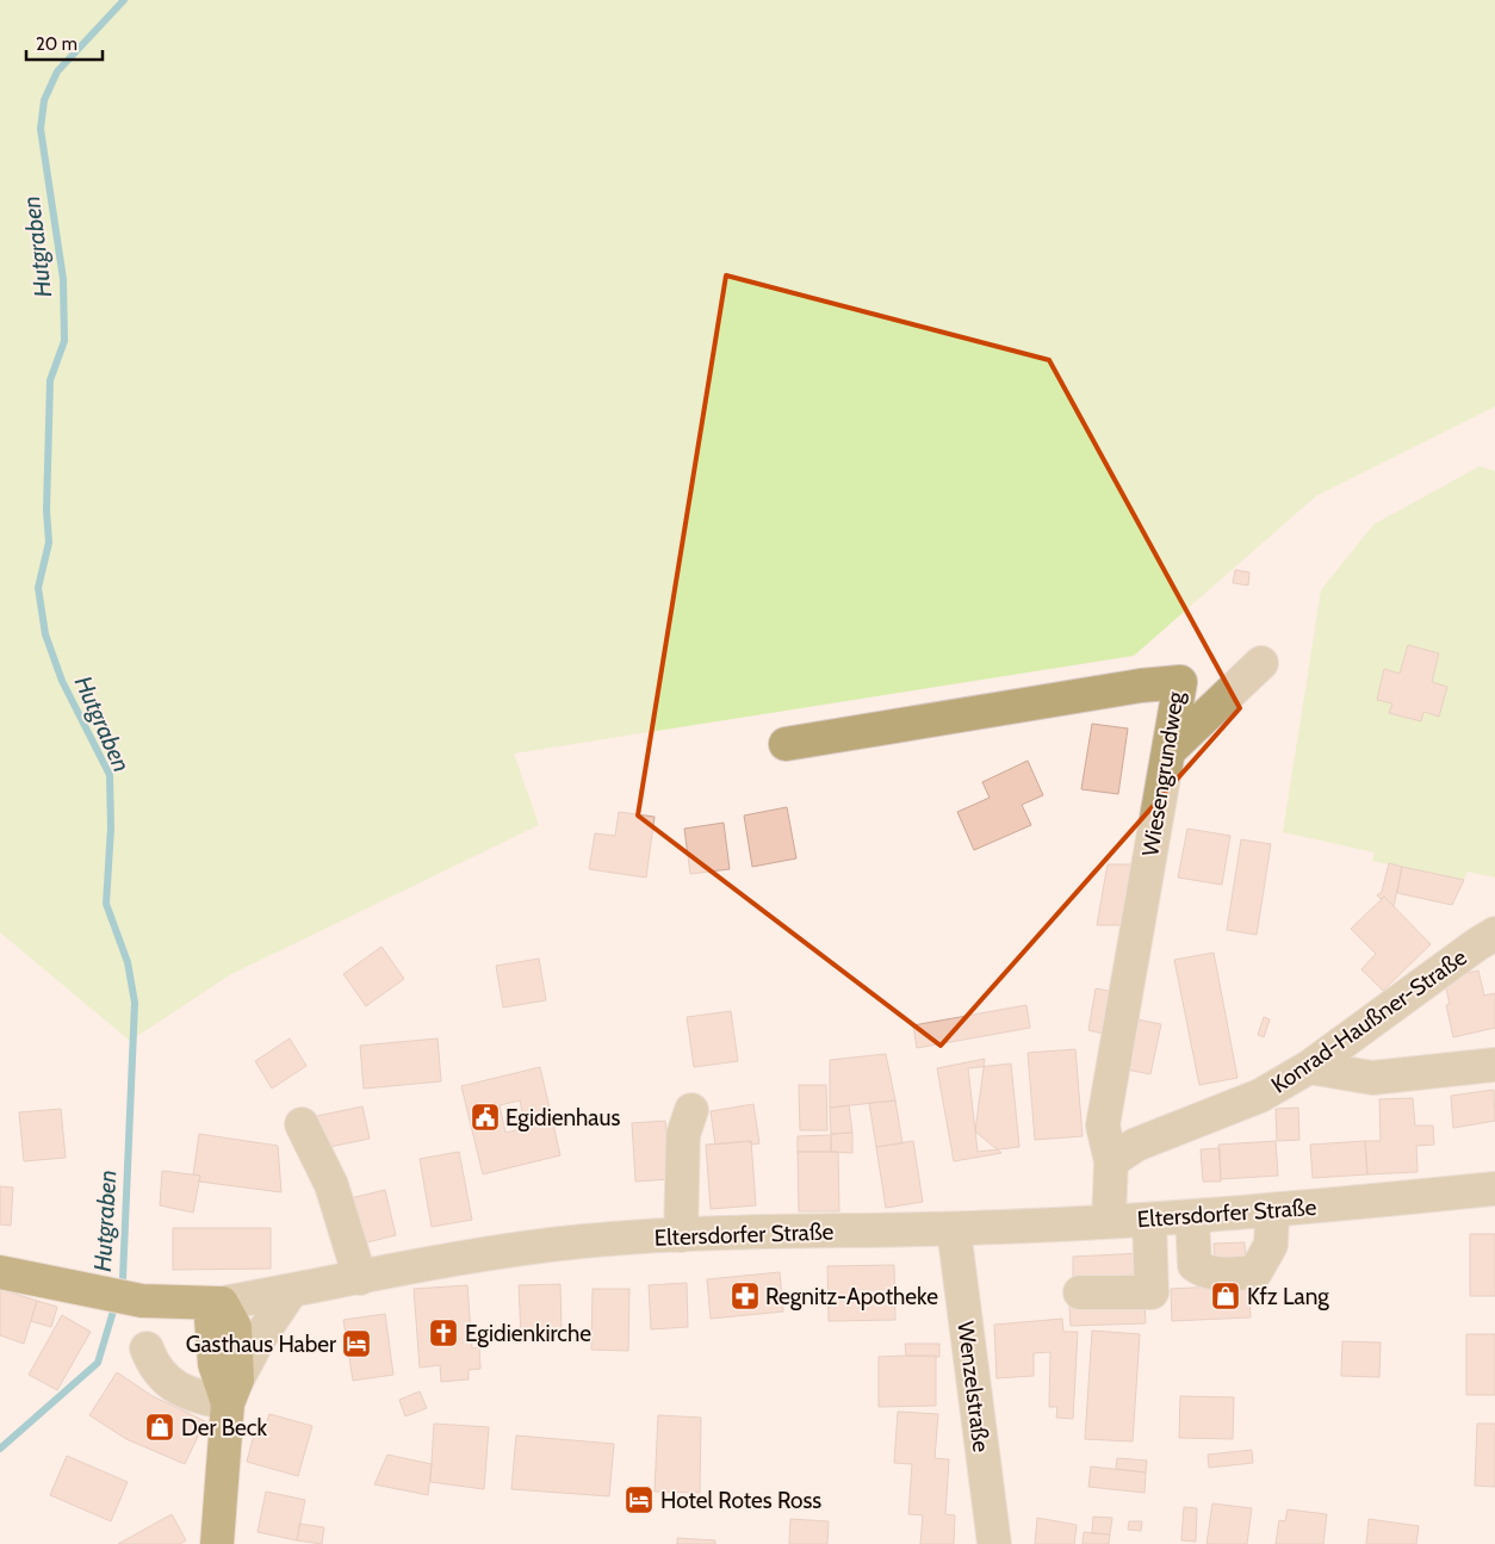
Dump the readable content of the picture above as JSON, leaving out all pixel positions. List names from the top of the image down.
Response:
{
  "streets": {
    "main road": ["Eltersdorfer Straße"],
    "street": ["Wiesengrundweg", "Konrad-Haußner-Straße", "Wenzelstraße"]
  },
  "crossings": [
    ["Wiesengrundweg", "Konrad-Haußner-Straße"],
    ["Wiesengrundweg", "Eltersdorfer Straße"],
    ["Eltersdorfer Straße", "Wenzelstraße"]
  ],
  "water": ["Hutgraben"],
  "places": {
    "public building": ["Egidienhaus"],
    "pharmacy": ["Regnitz-Apotheke"],
    "shop": ["Kfz Lang", "Der Beck"],
    "church": ["Egidienkirche"],
    "hotel": ["Gasthaus Haber", "Hotel Rotes Ross"]
  },
  "scale_bar": "20 m"
}
